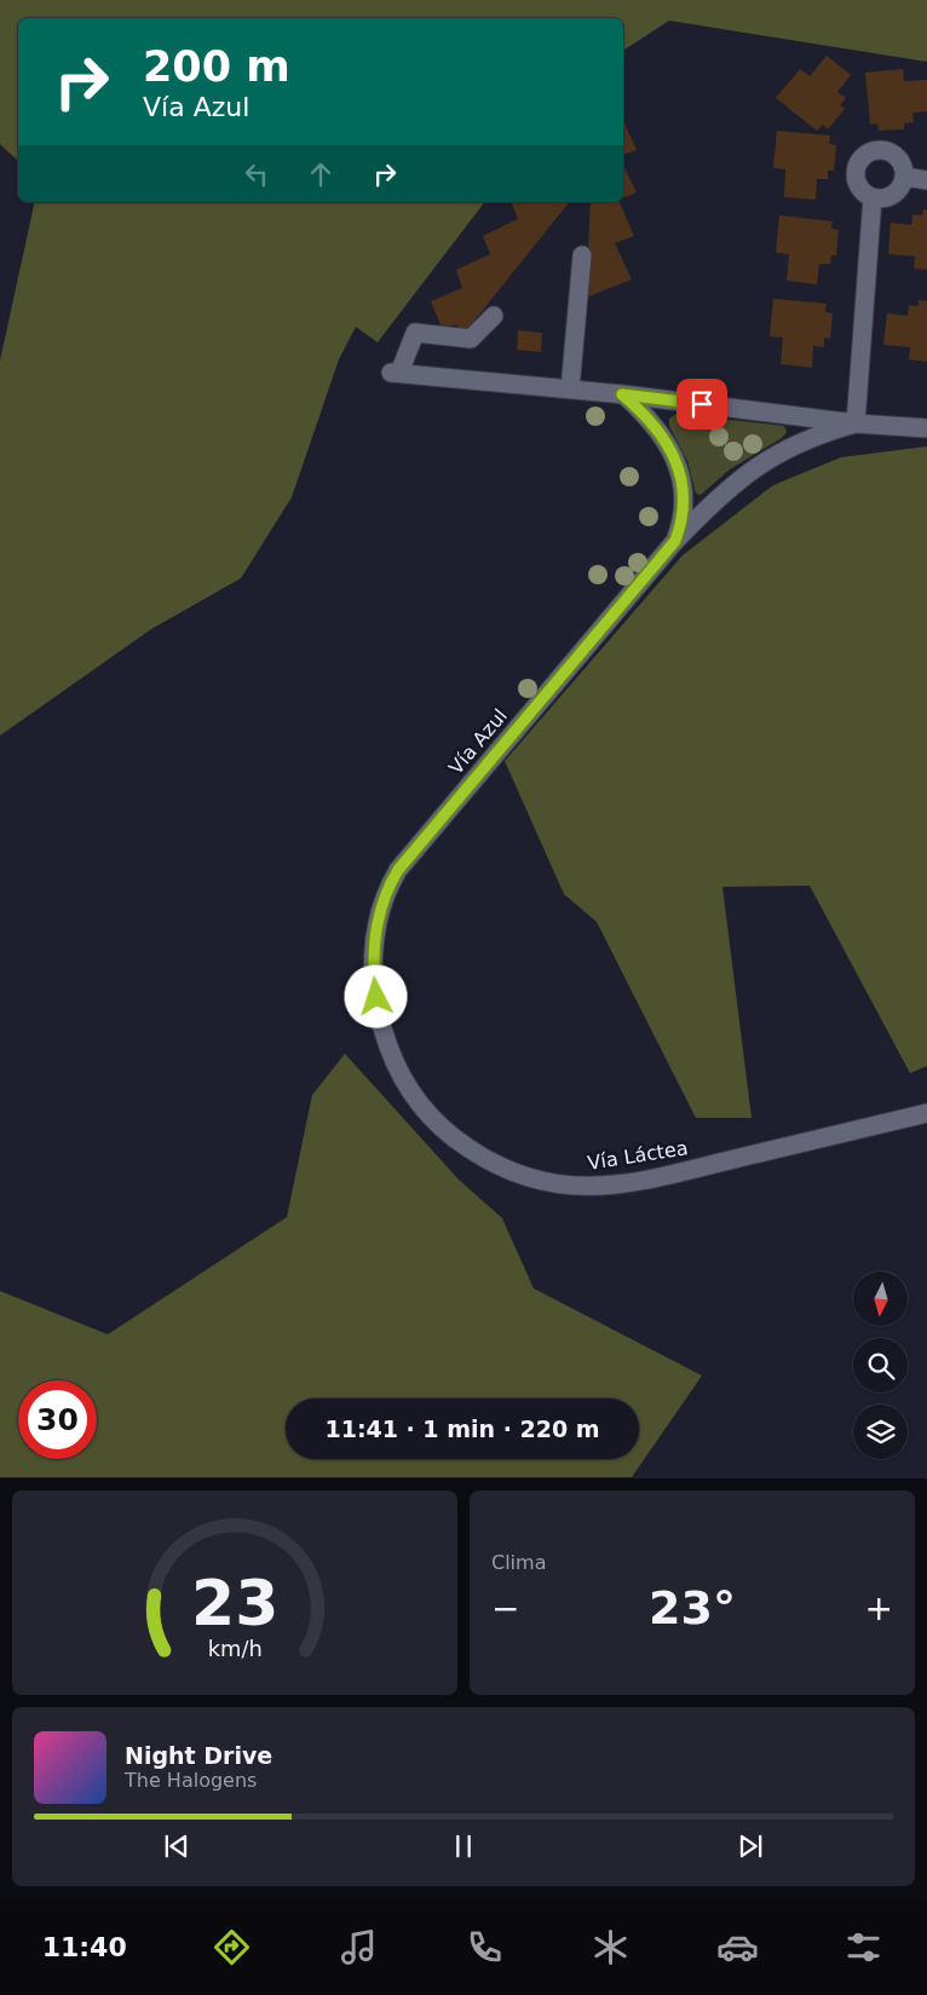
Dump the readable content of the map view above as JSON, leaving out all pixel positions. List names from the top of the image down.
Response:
{
  "streets": {
    "street": ["Vía Azul", "Vía Láctea"]
  },
  "crossings": [
    ["Vía Azul", "Vía Láctea"]
  ],
  "north": "bottom",
  "page": {
    "turn": ["200 m", "Vía Azul"],
    "limit": "30",
    "trip": "11:41 · 1 min · 220 m",
    "tile": "Clima",
    "heat": ["−", "23°", "+"],
    "song": ["Night Drive", "The Halogens"],
    "tabs": "11:40",
    "gauge": ["23", "km/h"]
  }
}
